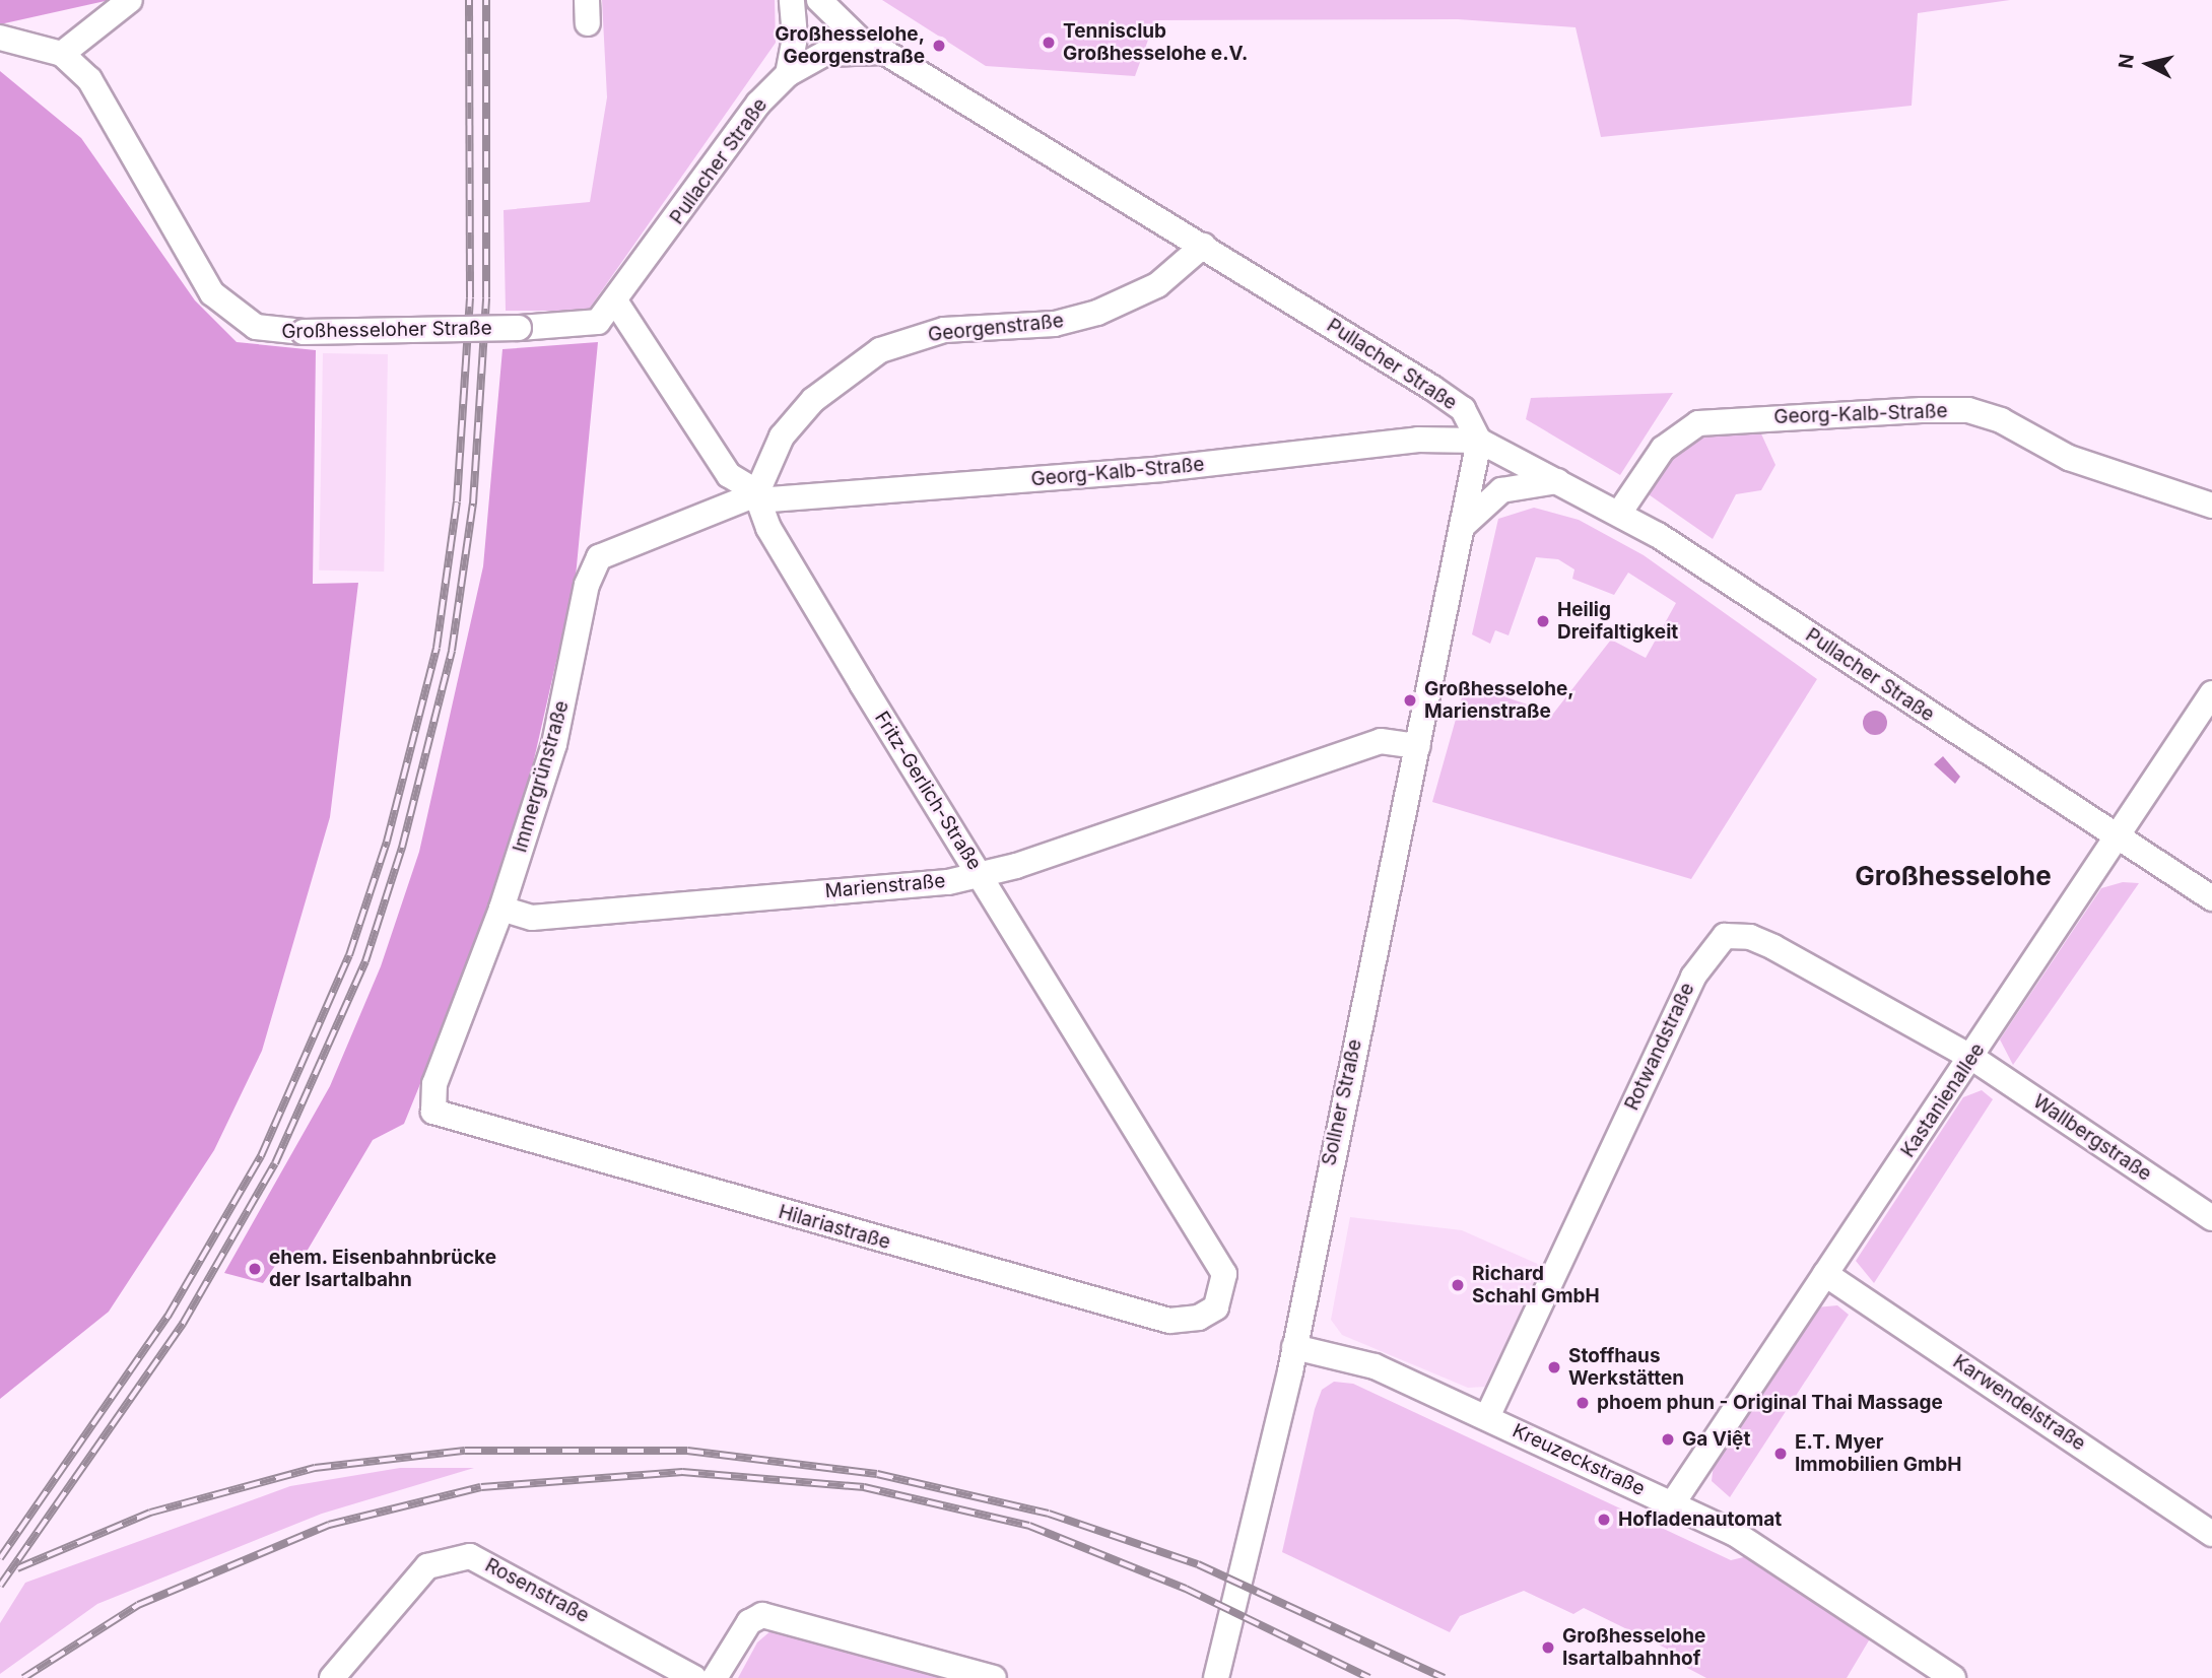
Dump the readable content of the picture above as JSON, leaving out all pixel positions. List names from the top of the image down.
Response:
{
  "streets": {
    "street": [
      "Pullacher Straße",
      "Georgenstraße",
      "Großhesseloher Straße",
      "Georg-Kalb-Straße",
      "Immergrünstraße",
      "Fritz-Gerlich-Straße",
      "Marienstraße",
      "Rotwandstraße",
      "Kastanienallee",
      "Sollner Straße",
      "Wallbergstraße",
      "Hilariastraße",
      "Karwendelstraße",
      "Kreuzeckstraße",
      "Rosenstraße"
    ]
  },
  "crossings": [
    ["Pullacher Straße", "Georgenstraße"],
    ["Pullacher Straße", "Großhesseloher Straße"],
    ["Pullacher Straße", "Georg-Kalb-Straße"],
    ["Pullacher Straße", "Kastanienallee"],
    ["Pullacher Straße", "Sollner Straße"],
    ["Georgenstraße", "Georg-Kalb-Straße"],
    ["Georgenstraße", "Immergrünstraße"],
    ["Georgenstraße", "Fritz-Gerlich-Straße"],
    ["Georg-Kalb-Straße", "Immergrünstraße"],
    ["Georg-Kalb-Straße", "Fritz-Gerlich-Straße"],
    ["Georg-Kalb-Straße", "Sollner Straße"],
    ["Immergrünstraße", "Fritz-Gerlich-Straße"],
    ["Immergrünstraße", "Marienstraße"],
    ["Immergrünstraße", "Hilariastraße"],
    ["Fritz-Gerlich-Straße", "Marienstraße"],
    ["Fritz-Gerlich-Straße", "Hilariastraße"],
    ["Marienstraße", "Sollner Straße"],
    ["Rotwandstraße", "Kastanienallee"],
    ["Rotwandstraße", "Wallbergstraße"],
    ["Rotwandstraße", "Kreuzeckstraße"],
    ["Kastanienallee", "Wallbergstraße"],
    ["Kastanienallee", "Karwendelstraße"],
    ["Kastanienallee", "Kreuzeckstraße"],
    ["Sollner Straße", "Kreuzeckstraße"]
  ],
  "districts": ["Großhesselohe"],
  "places": [
    "Tennisclub Großhesselohe e.V.",
    "Großhesselohe, Georgenstraße",
    "Heilig Dreifaltigkeit",
    "Großhesselohe, Marienstraße",
    "ehem. Eisenbahnbrücke der Isartalbahn",
    "Richard Schahl GmbH",
    "Stoffhaus Werkstätten",
    "phoem phun - Original Thai Massage",
    "Ga Việt",
    "E.T. Myer Immobilien GmbH",
    "Hofladenautomat",
    "Großhesselohe Isartalbahnhof"
  ],
  "north": "left"
}
